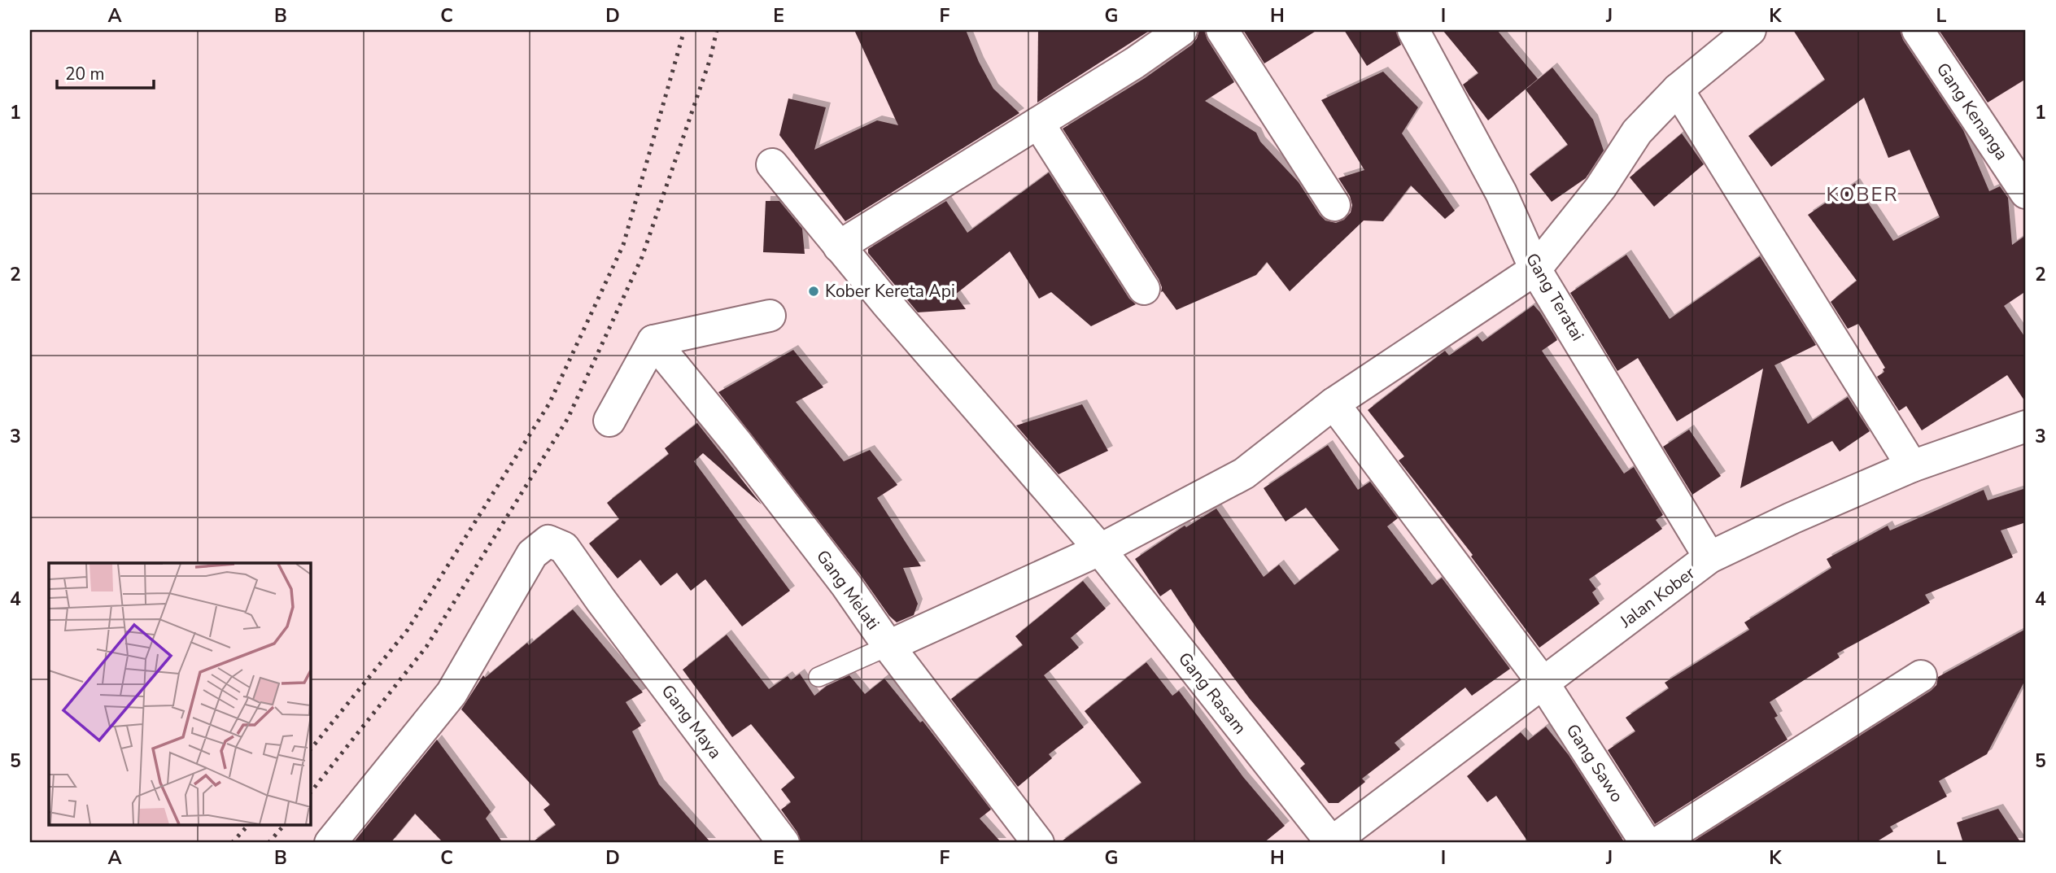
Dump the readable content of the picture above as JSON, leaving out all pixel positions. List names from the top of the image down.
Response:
{
  "streets": {
    "street": [
      "Gang Kenanga",
      "Gang Teratai",
      "Gang Melati",
      "Jalan Kober",
      "Gang Rasam",
      "Gang Maya",
      "Gang Sawo"
    ]
  },
  "crossings": [
    ["Gang Teratai", "Jalan Kober"],
    ["Jalan Kober", "Gang Rasam"],
    ["Jalan Kober", "Gang Sawo"]
  ],
  "districts": ["KOBER"],
  "places": ["Kober Kereta Api"],
  "scale_bar": "20 m",
  "grid": {
    "columns": [
      "A",
      "B",
      "C",
      "D",
      "E",
      "F",
      "G",
      "H",
      "I",
      "J",
      "K",
      "L"
    ],
    "rows": [
      "1",
      "2",
      "3",
      "4",
      "5"
    ]
  }
}
